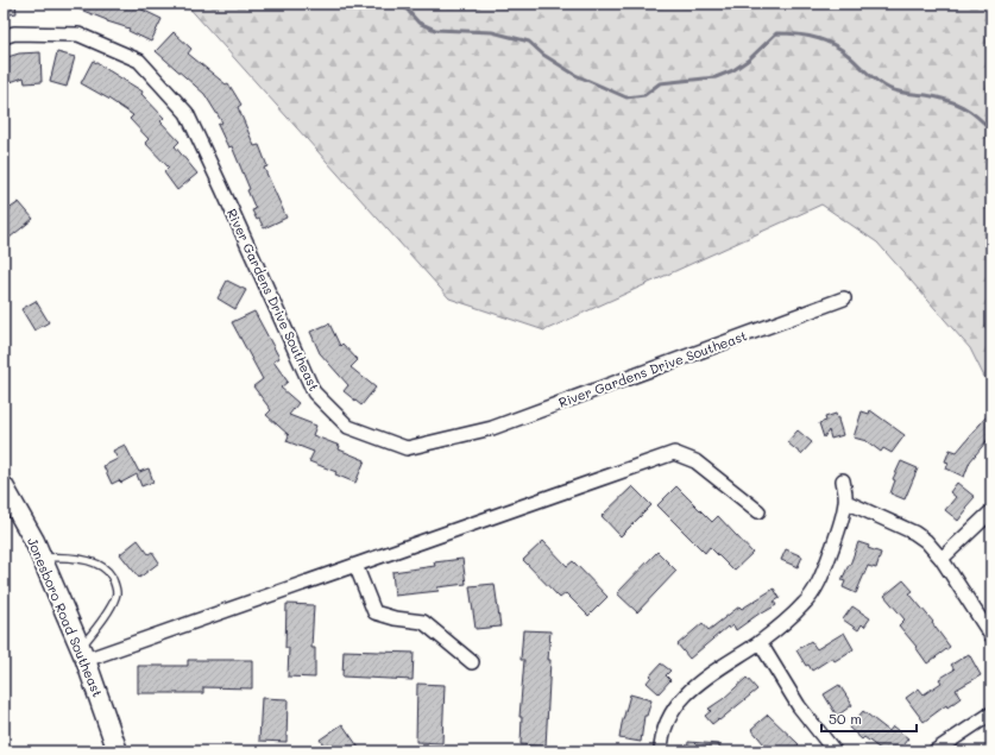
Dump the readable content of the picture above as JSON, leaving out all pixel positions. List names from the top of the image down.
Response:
{
  "streets": {
    "main road": ["Jonesboro Road Southeast"],
    "street": ["River Gardens Drive Southeast"]
  },
  "scale_bar": "50 m"
}
